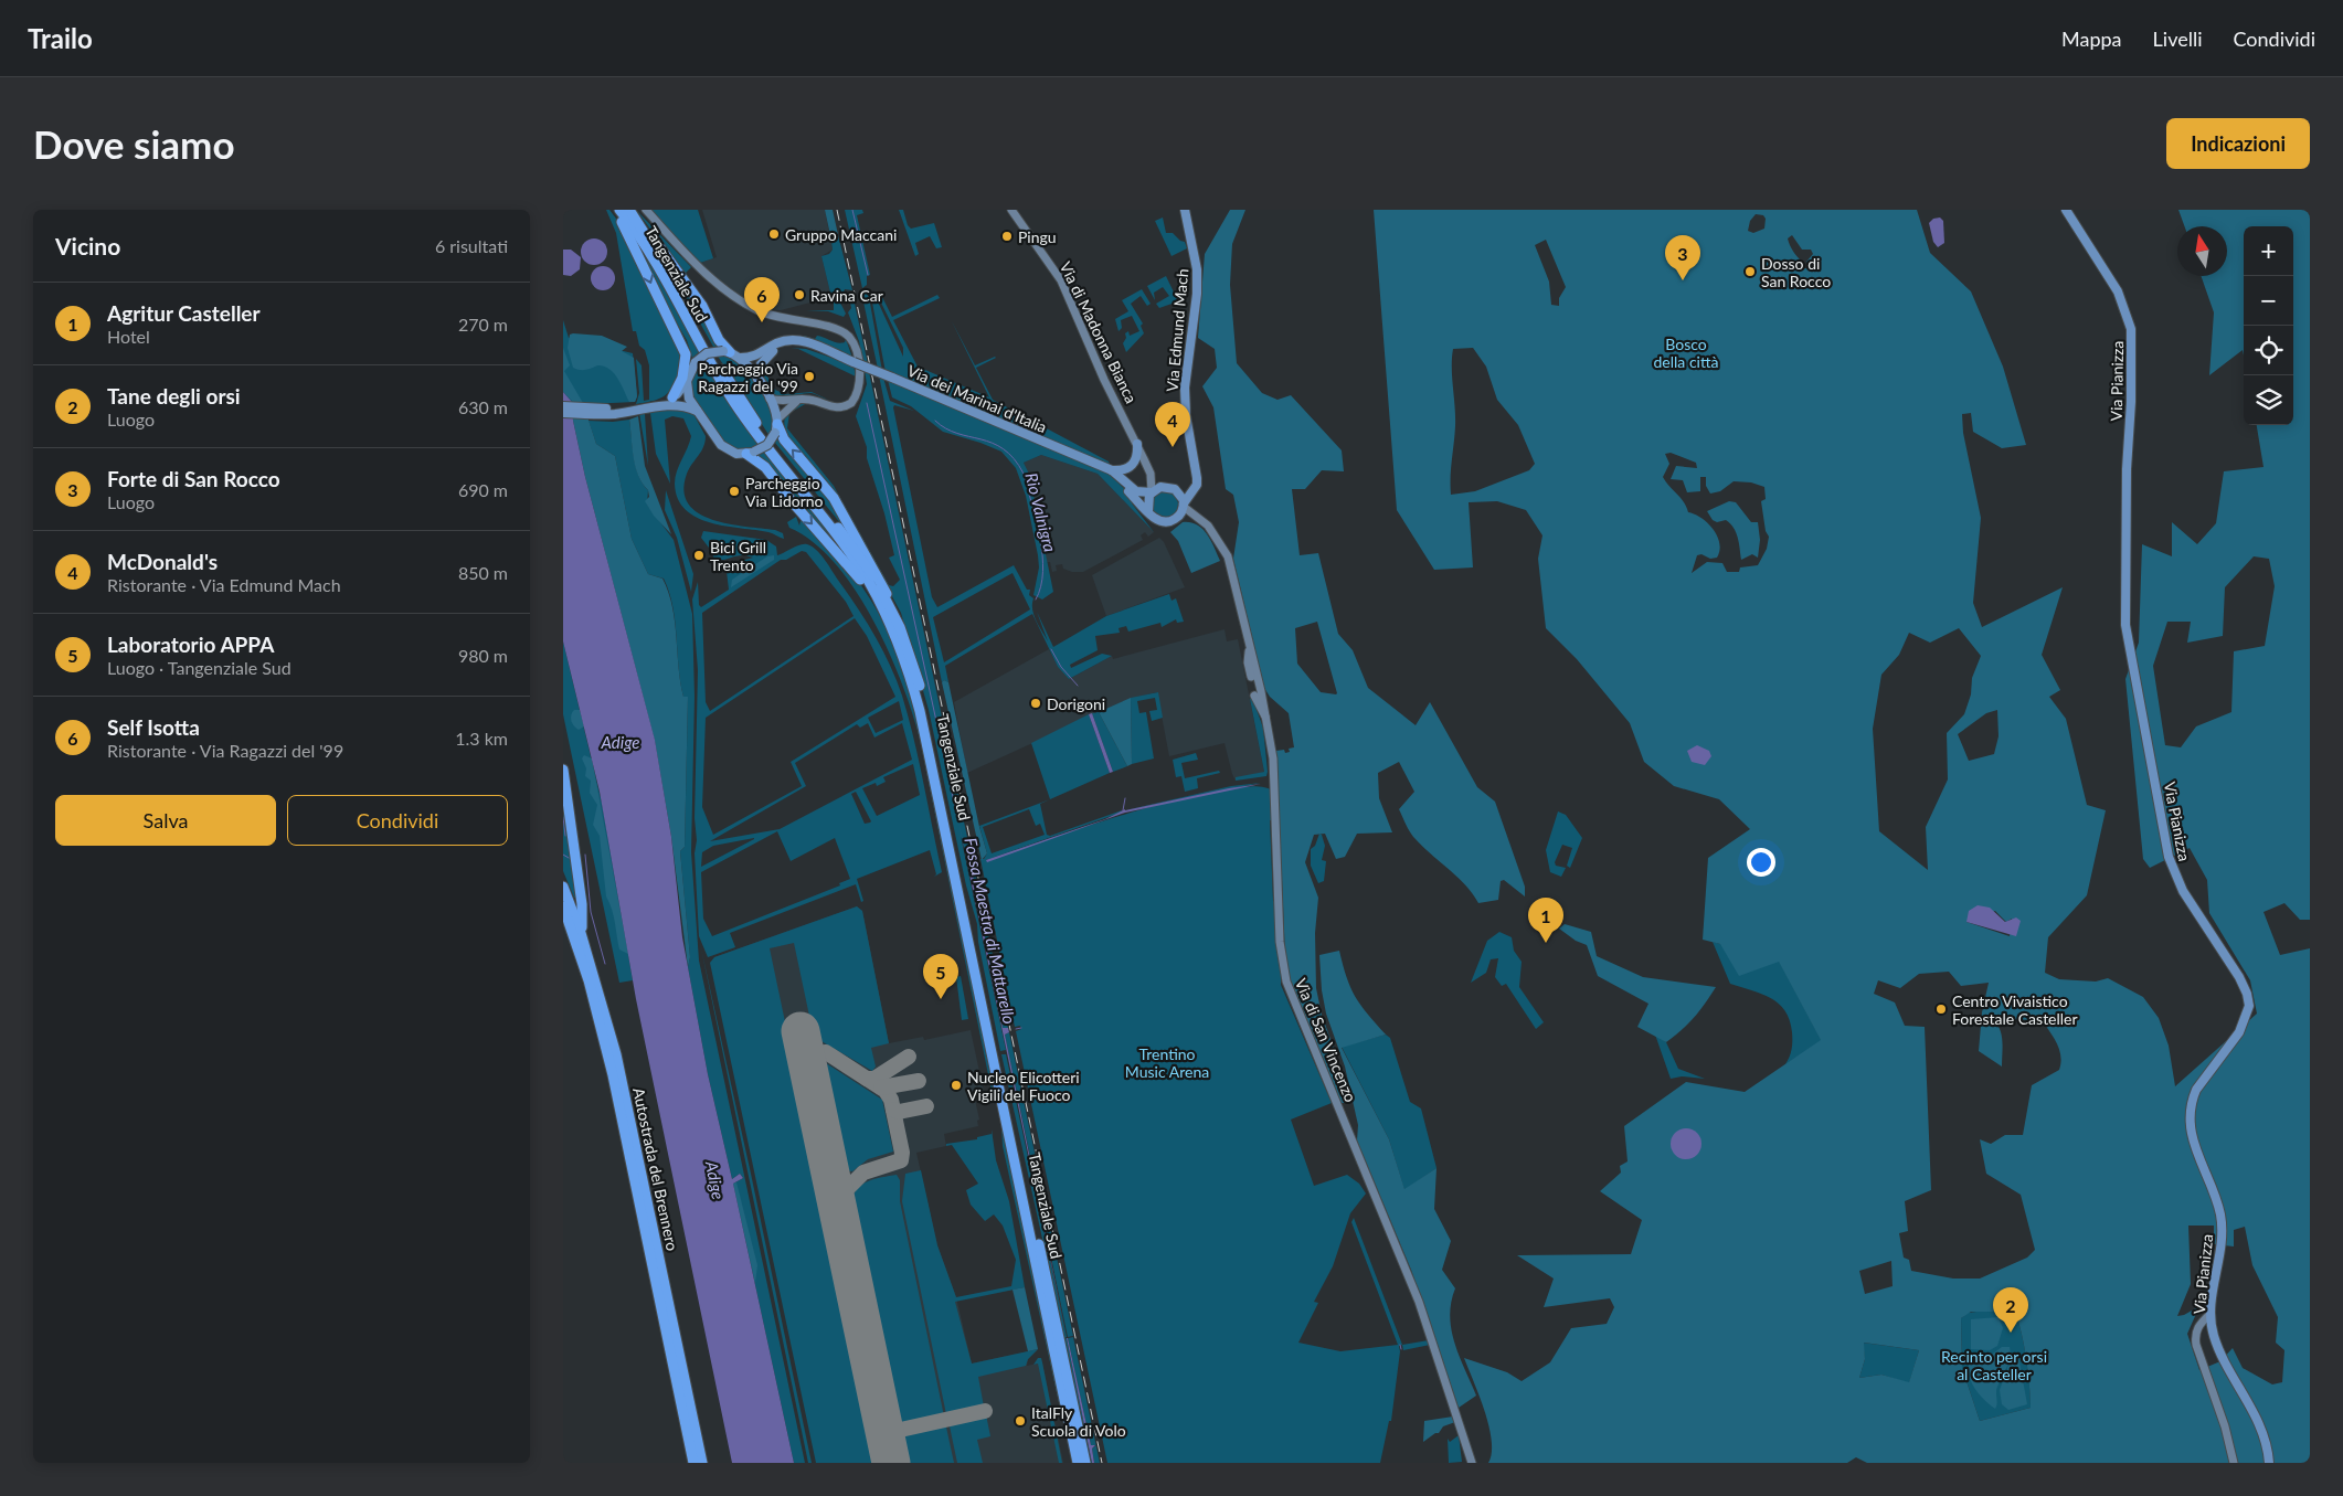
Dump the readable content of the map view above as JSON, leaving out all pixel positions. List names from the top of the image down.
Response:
{
  "streets": {
    "highway": ["Tangenziale Sud", "Autostrada del Brennero"],
    "main road": [
      "Via Edmund Mach",
      "Via di Madonna Bianca",
      "Via Pianizza",
      "Via dei Marinai d'Italia",
      "Via di San Vincenzo"
    ]
  },
  "crossings": [
    ["Via di Madonna Bianca", "Via dei Marinai d'Italia"],
    ["Via di Madonna Bianca", "Via di San Vincenzo"],
    ["Via dei Marinai d'Italia", "Via di San Vincenzo"]
  ],
  "water": ["Rio Valnigra", "Adige", "Fossa Maestra di Mattarello"],
  "parks": ["Bosco della città", "Trentino Music Arena", "Recinto per orsi al Casteller"],
  "places": [
    "Gruppo Maccani",
    "Pingu",
    "Dosso di San Rocco",
    "Ravina Car",
    "Parcheggio Via Ragazzi del '99",
    "Parcheggio Via Lidorno",
    "Bici Grill Trento",
    "Dorigoni",
    "Centro Vivaistico Forestale Casteller",
    "Nucleo Elicotteri Vigili del Fuoco",
    "ItalFly Scuola di Volo"
  ],
  "north": "top",
  "page": {
    "header": "Trailo",
    "nav": ["Mappa", "Livelli", "Condividi"],
    "buttons": [
      "Indicazioni",
      ["Salva", "Condividi"]
    ],
    "title": "Dove siamo",
    "heading": ["Vicino", "6 risultati"],
    "map_buttons": ["+", "−"],
    "pins": [
      "3",
      "6",
      "4",
      "1",
      "5",
      "2"
    ],
    "list": [
      {
        "mark": "1",
        "name": "Agritur Casteller",
        "note": "Hotel",
        "value": "270 m"
      },
      {
        "mark": "2",
        "name": "Tane degli orsi",
        "note": "Luogo",
        "value": "630 m"
      },
      {
        "mark": "3",
        "name": "Forte di San Rocco",
        "note": "Luogo",
        "value": "690 m"
      },
      {
        "mark": "4",
        "name": "McDonald's",
        "note": "Ristorante · Via Edmund Mach",
        "value": "850 m"
      },
      {
        "mark": "5",
        "name": "Laboratorio APPA",
        "note": "Luogo · Tangenziale Sud",
        "value": "980 m"
      },
      {
        "mark": "6",
        "name": "Self Isotta",
        "note": "Ristorante · Via Ragazzi del '99",
        "value": "1.3 km"
      }
    ]
  }
}
